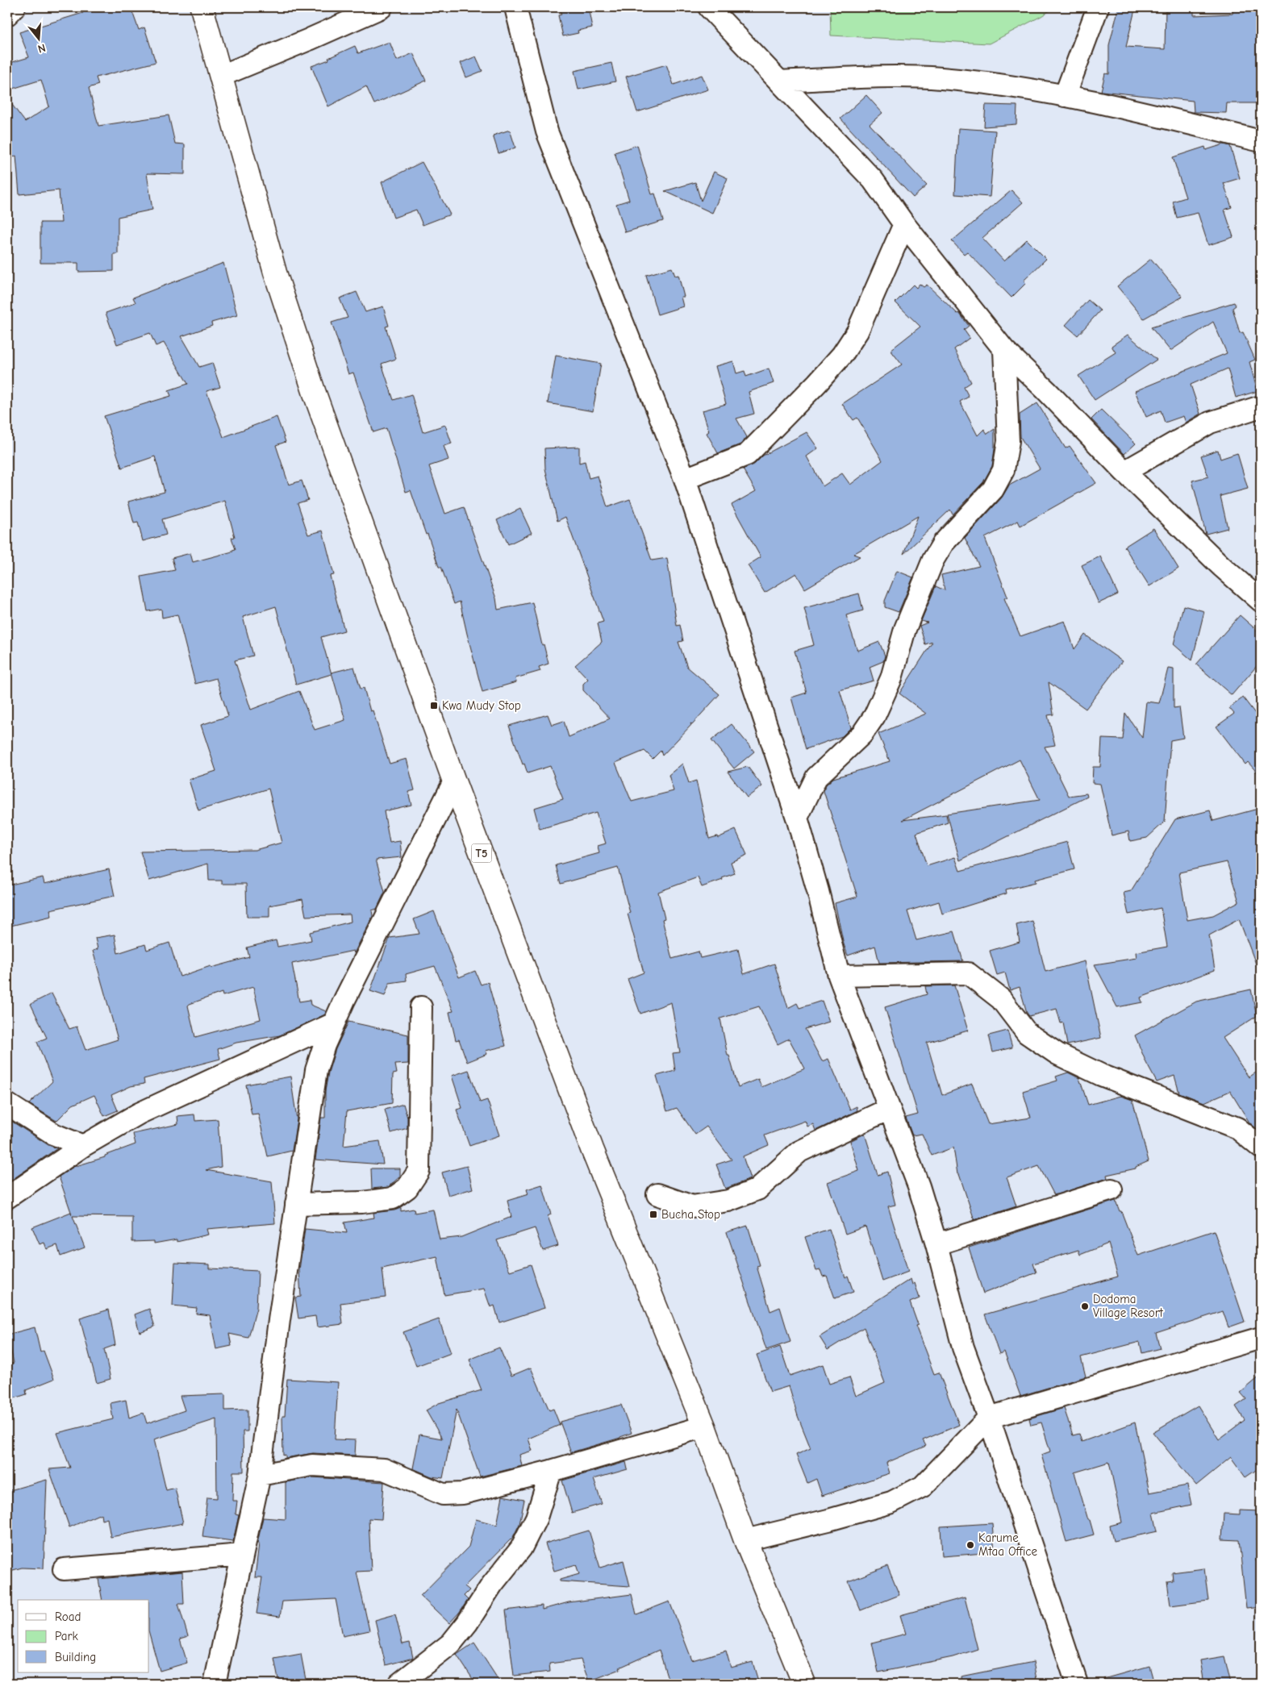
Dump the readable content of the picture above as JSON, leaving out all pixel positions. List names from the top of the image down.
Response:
{
  "streets": {
    "highway": ["T5"]
  },
  "places": {
    "transit": ["Kwa Mudy Stop", "Bucha Stop"],
    "other": ["Dodoma Village Resort", "Karume Mtaa Office"]
  },
  "legend": ["Road", "Park", "Building"],
  "north": "bottom"
}
